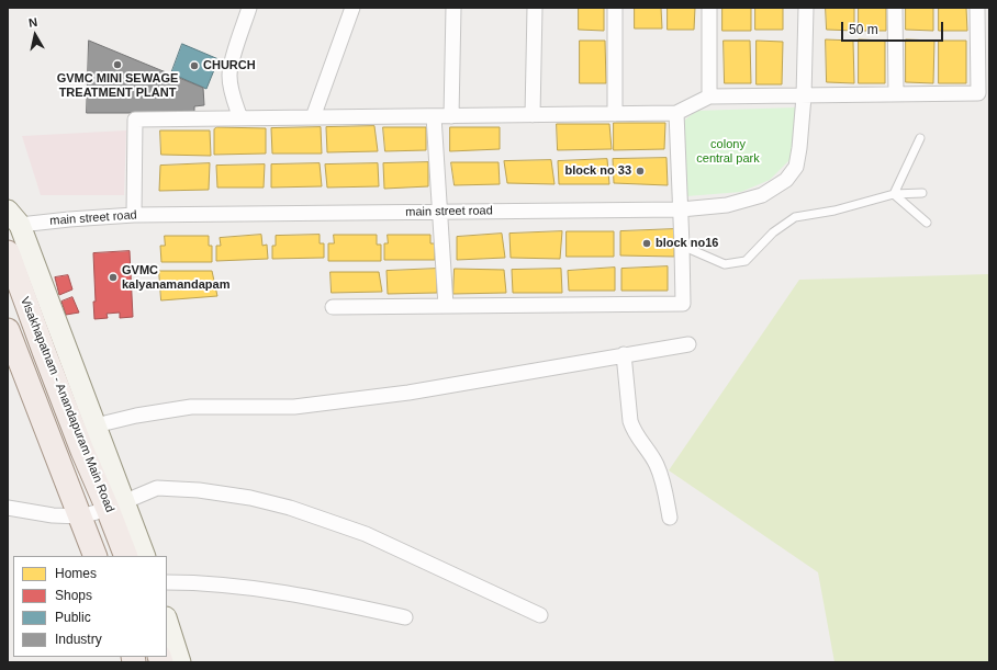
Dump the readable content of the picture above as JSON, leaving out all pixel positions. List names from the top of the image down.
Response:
{
  "streets": {
    "main road": ["Visakhapatnam - Anandapuram Main Road"],
    "street": ["main street road"]
  },
  "parks": ["colony central park"],
  "places": [
    "GVMC MINI SEWAGE TREATMENT PLANT",
    "CHURCH",
    "block no 33",
    "block no16",
    "GVMC kalyanamandapam"
  ],
  "legend": [
    "Homes",
    "Shops",
    "Public",
    "Industry"
  ],
  "scale_bar": "50 m",
  "north": "top"
}
